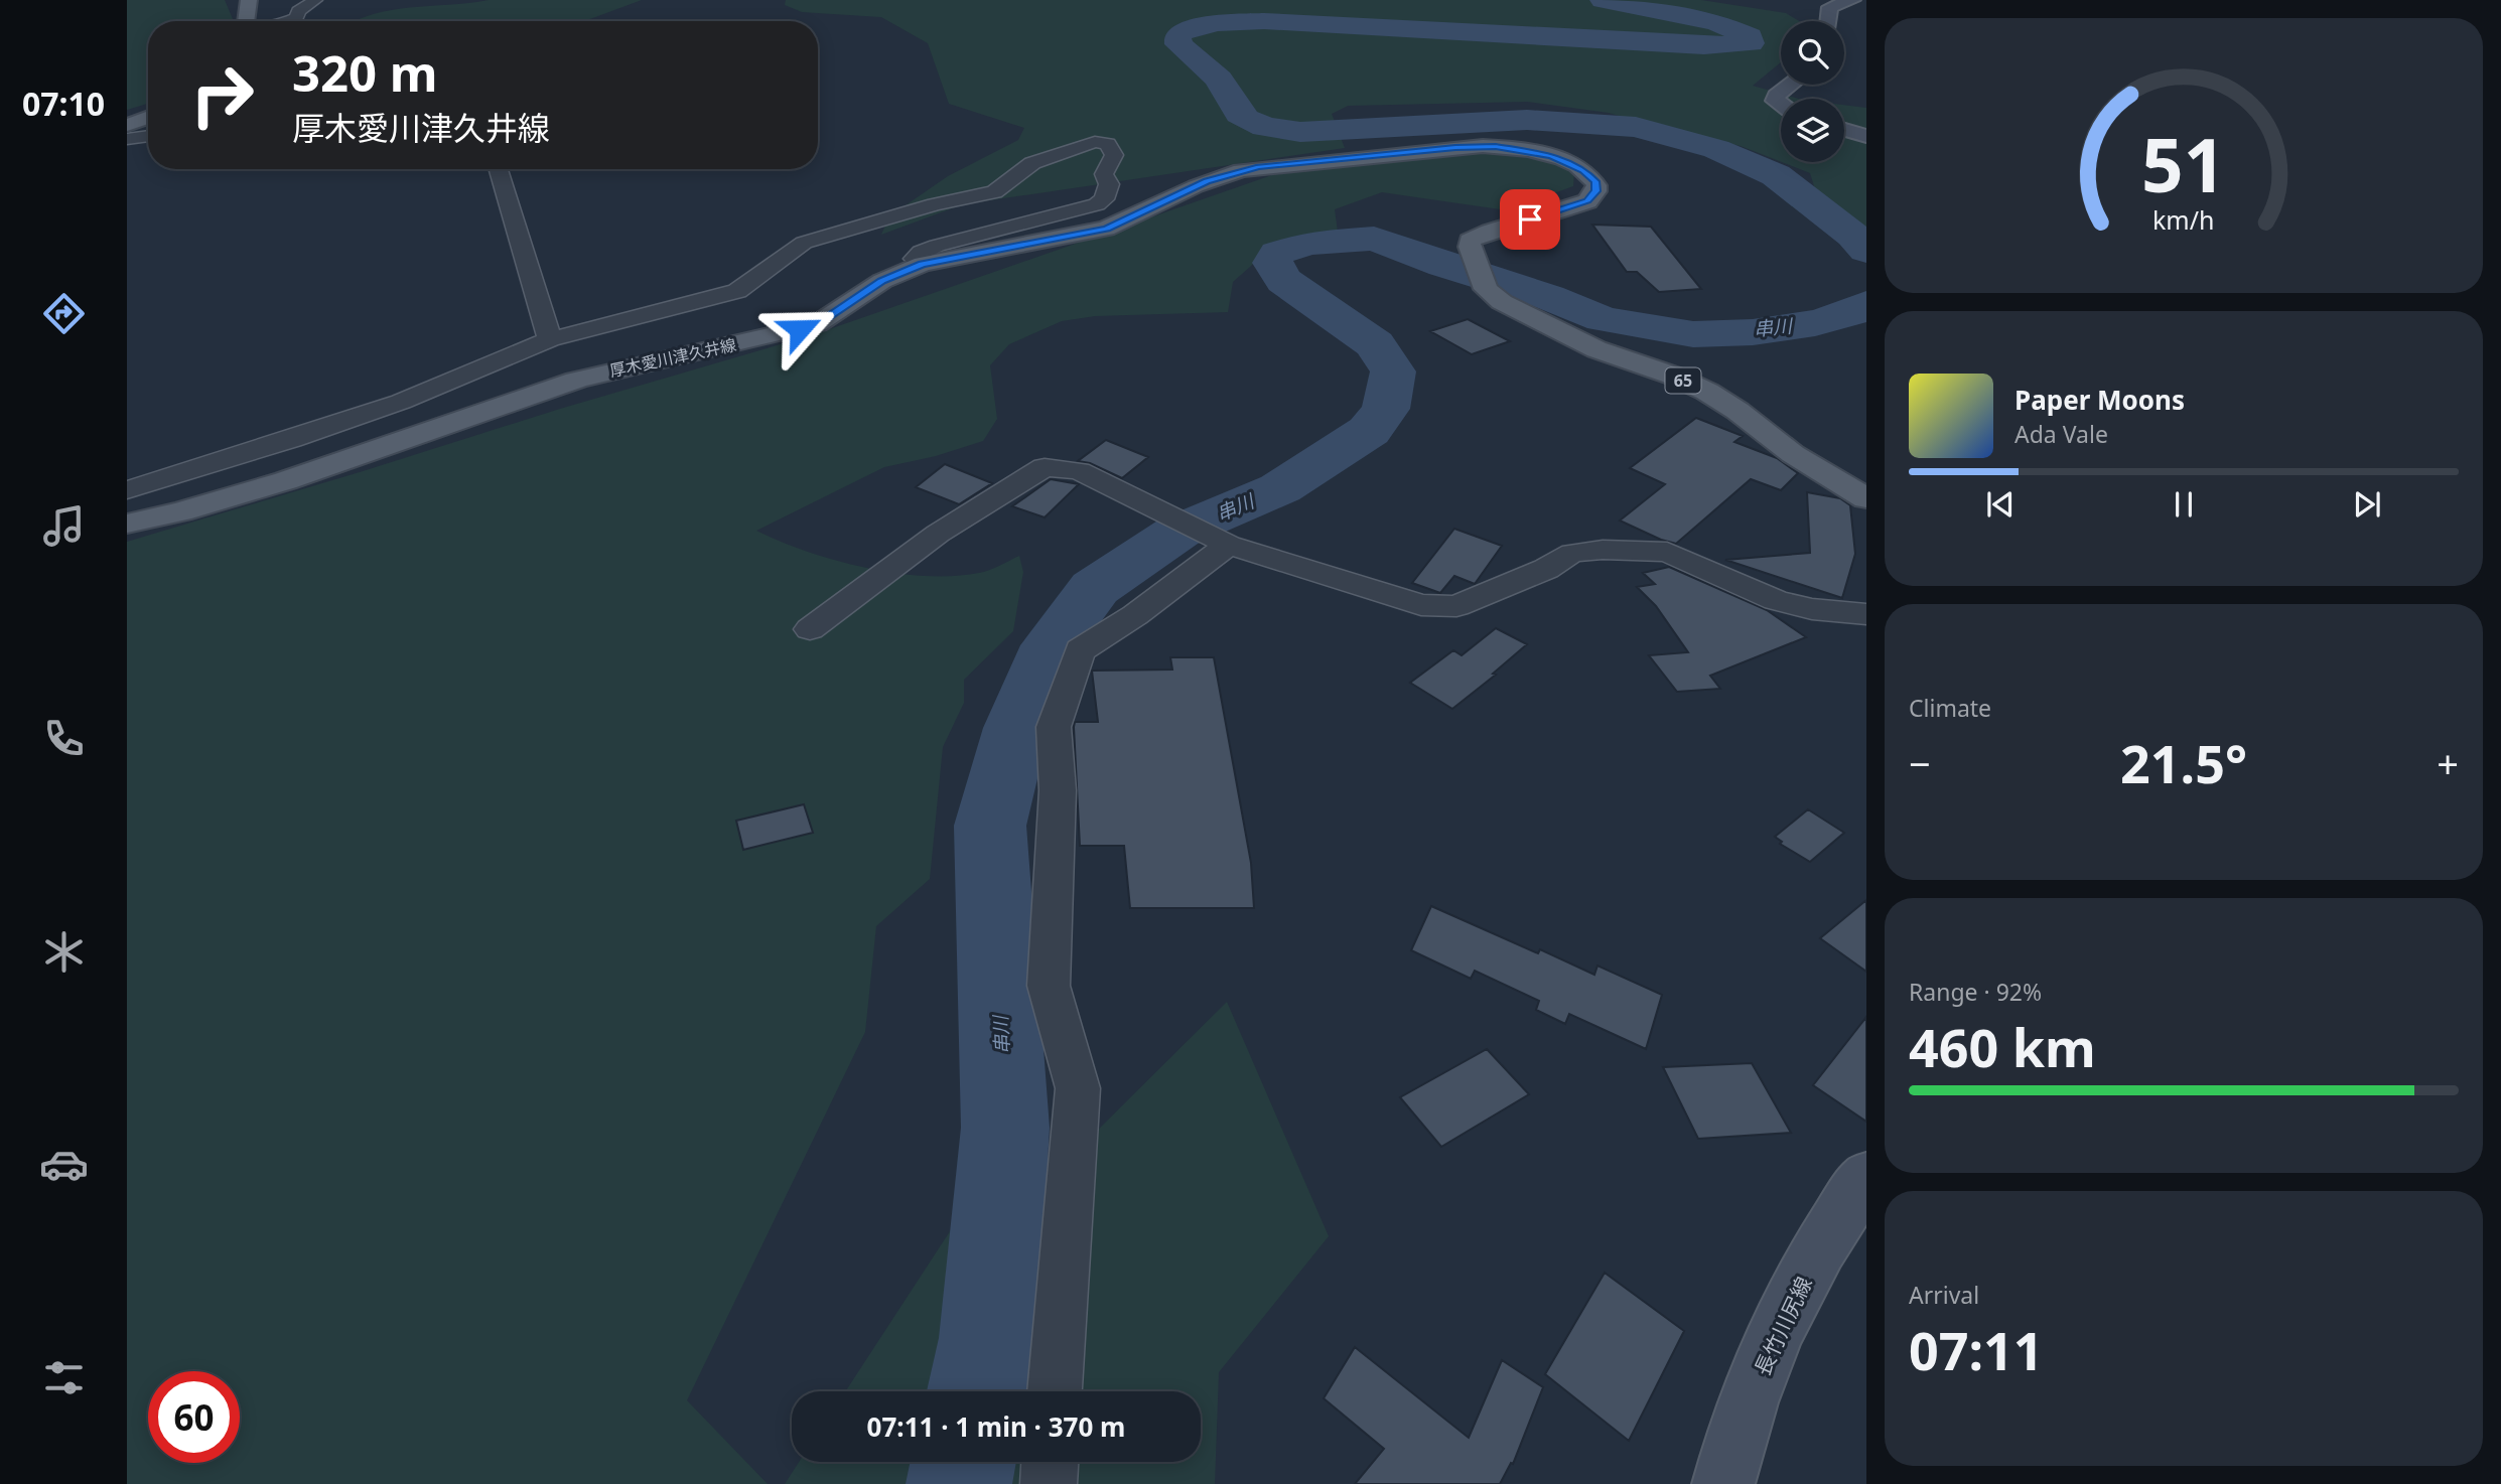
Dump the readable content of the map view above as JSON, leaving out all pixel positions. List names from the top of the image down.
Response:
{
  "streets": {
    "main road": ["厚木愛川津久井線", "65", "長竹川尻線"]
  },
  "water": ["串川"],
  "page": {
    "tabs": "07:10",
    "turn": ["320 m", "厚木愛川津久井線"],
    "song": ["Paper Moons", "Ada Vale"],
    "tile": [
      "Climate",
      ["Range · 92%", "460 km"],
      ["Arrival", "07:11"]
    ],
    "heat": ["−", "21.5°", "+"],
    "limit": "60",
    "trip": "07:11 · 1 min · 370 m",
    "gauge": ["51", "km/h"]
  }
}
